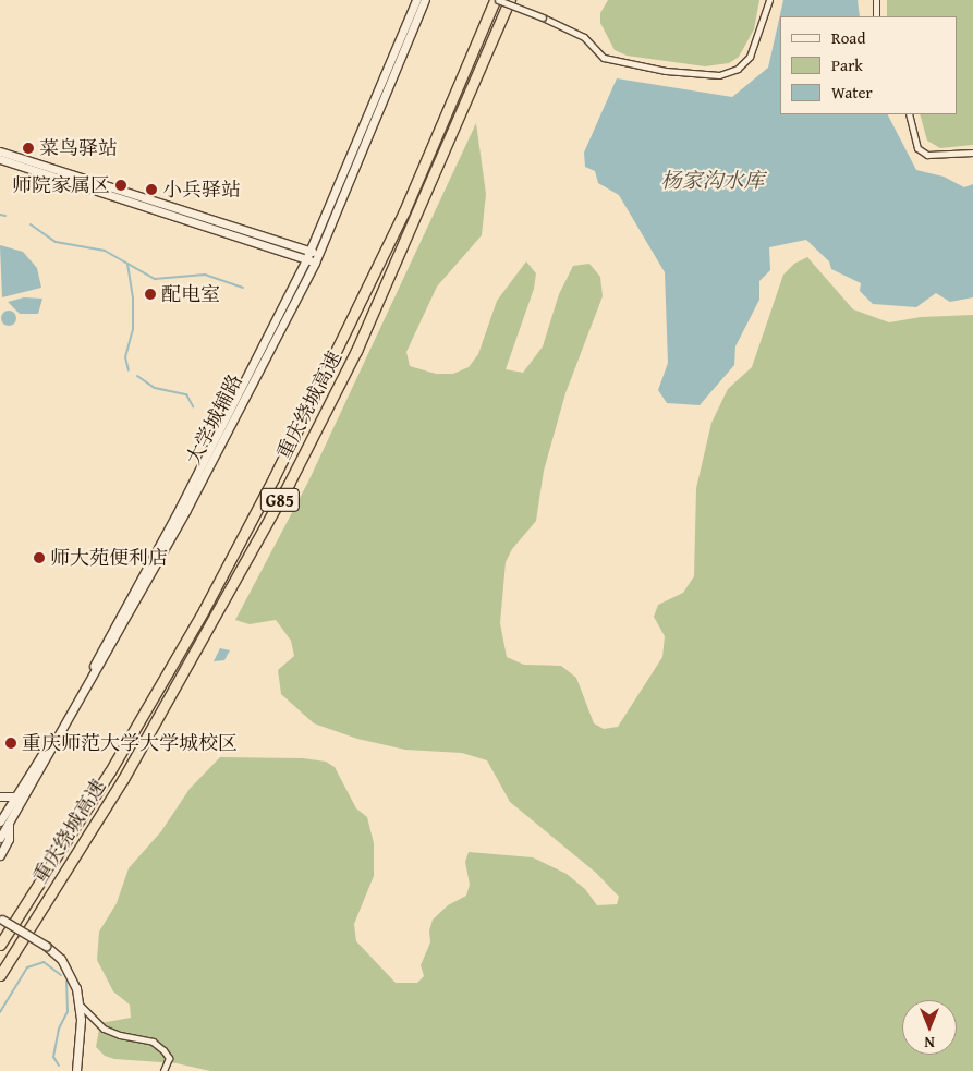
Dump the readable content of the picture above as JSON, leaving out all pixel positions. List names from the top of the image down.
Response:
{
  "streets": {
    "highway": ["重庆绕城高速", "G85"],
    "street": ["大学城辅路"]
  },
  "water": ["杨家沟水库"],
  "places": [
    "菜鸟驿站",
    "师院家属区",
    "小兵驿站",
    "配电室",
    "师大苑便利店",
    "重庆师范大学大学城校区"
  ],
  "legend": ["Road", "Park", "Water"],
  "north": "bottom"
}
